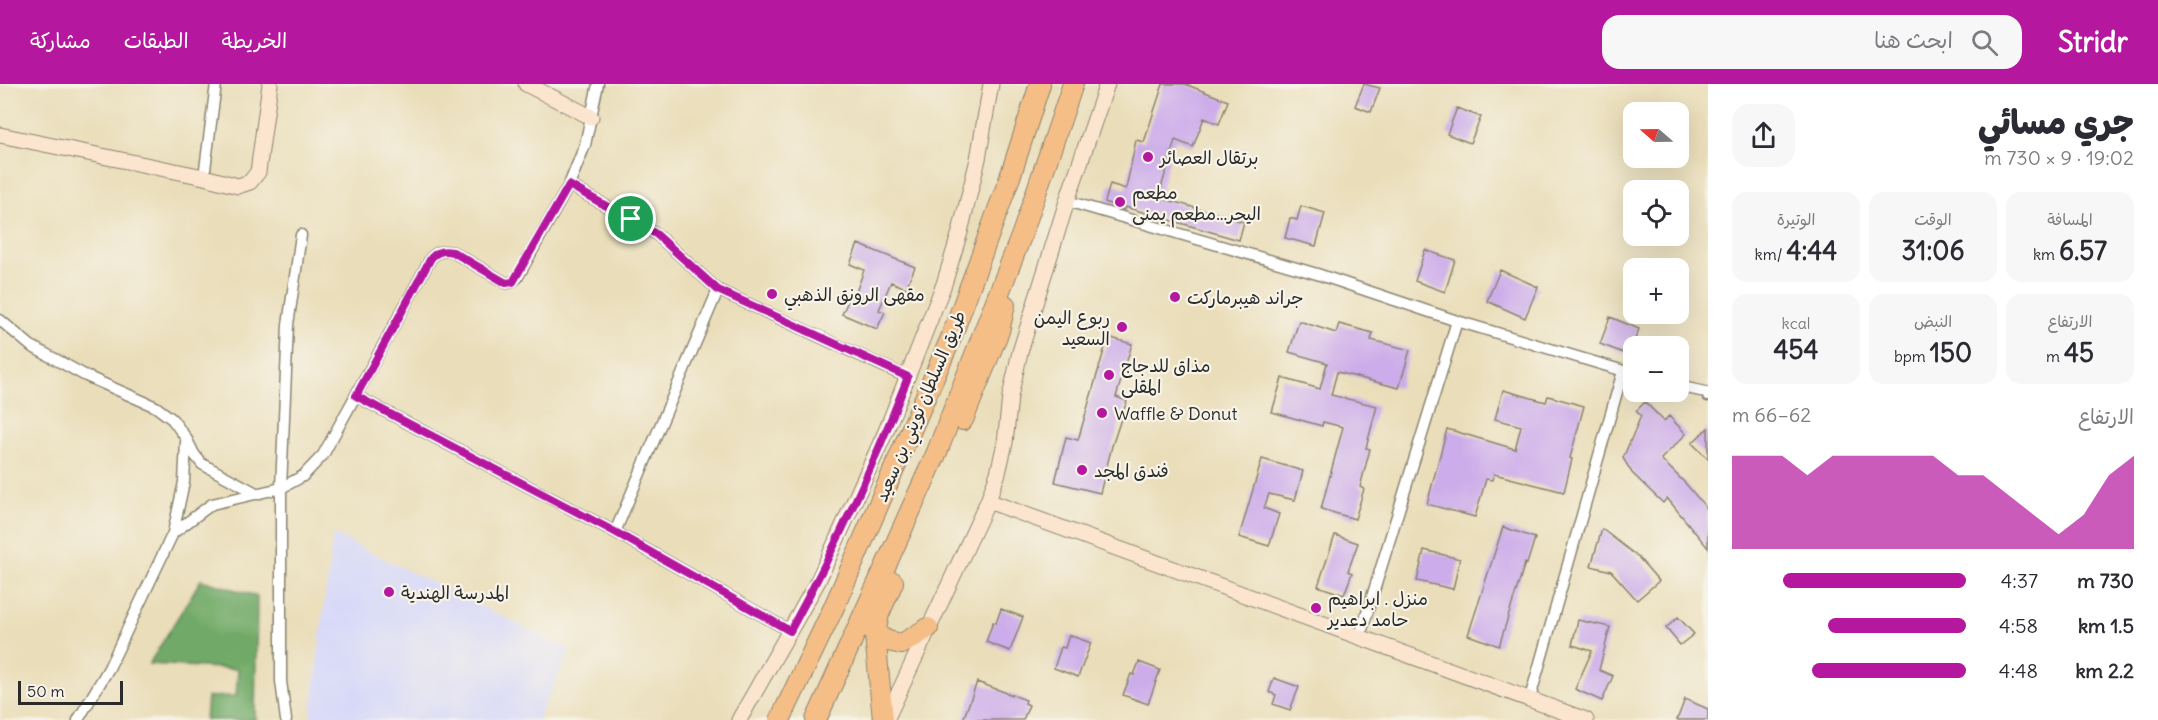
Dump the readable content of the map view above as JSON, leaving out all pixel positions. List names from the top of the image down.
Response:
{
  "streets": {
    "highway": ["طريق السلطان ثويني بن سعيد"]
  },
  "places": [
    "برتقال العصاىٔر",
    "مطعم اليحر...مطعم يمنى",
    "مقهى الرونق الذهبي",
    "جراند ه‍يبرماركت",
    "ربوع اليمن السعيد",
    "مذاق للدجاج المقلى",
    "Waffle & Donut",
    "فندق المجد",
    "المدرسة الهندية",
    "منزل . ابراهيم حامد دعدير"
  ],
  "scale_bar": "50 m",
  "north": "left",
  "page": {
    "header": "Stridr",
    "search": "ابحث هنا",
    "nav": ["الخريطة", "الطبقات", "مشاركة"],
    "heading": ["جري مسائي", "19:02 · 9 × 730 m"],
    "map_buttons": ["+", "−"],
    "stats": [
      ["المسافة", "6.57 km"],
      ["الوقت", "31:06"],
      ["الوتيرة", "4:44 /km"],
      ["الارتفاع", "45 m"],
      ["النبض", "150 bpm"],
      ["kcal", "454"]
    ],
    "chart": ["الارتفاع", "62–66 m"],
    "list": [
      {
        "name": "730 m",
        "note": "4:37"
      },
      {
        "name": "1.5 km",
        "note": "4:58"
      },
      {
        "name": "2.2 km",
        "note": "4:48"
      }
    ],
    "scale": "50 m"
  }
}
